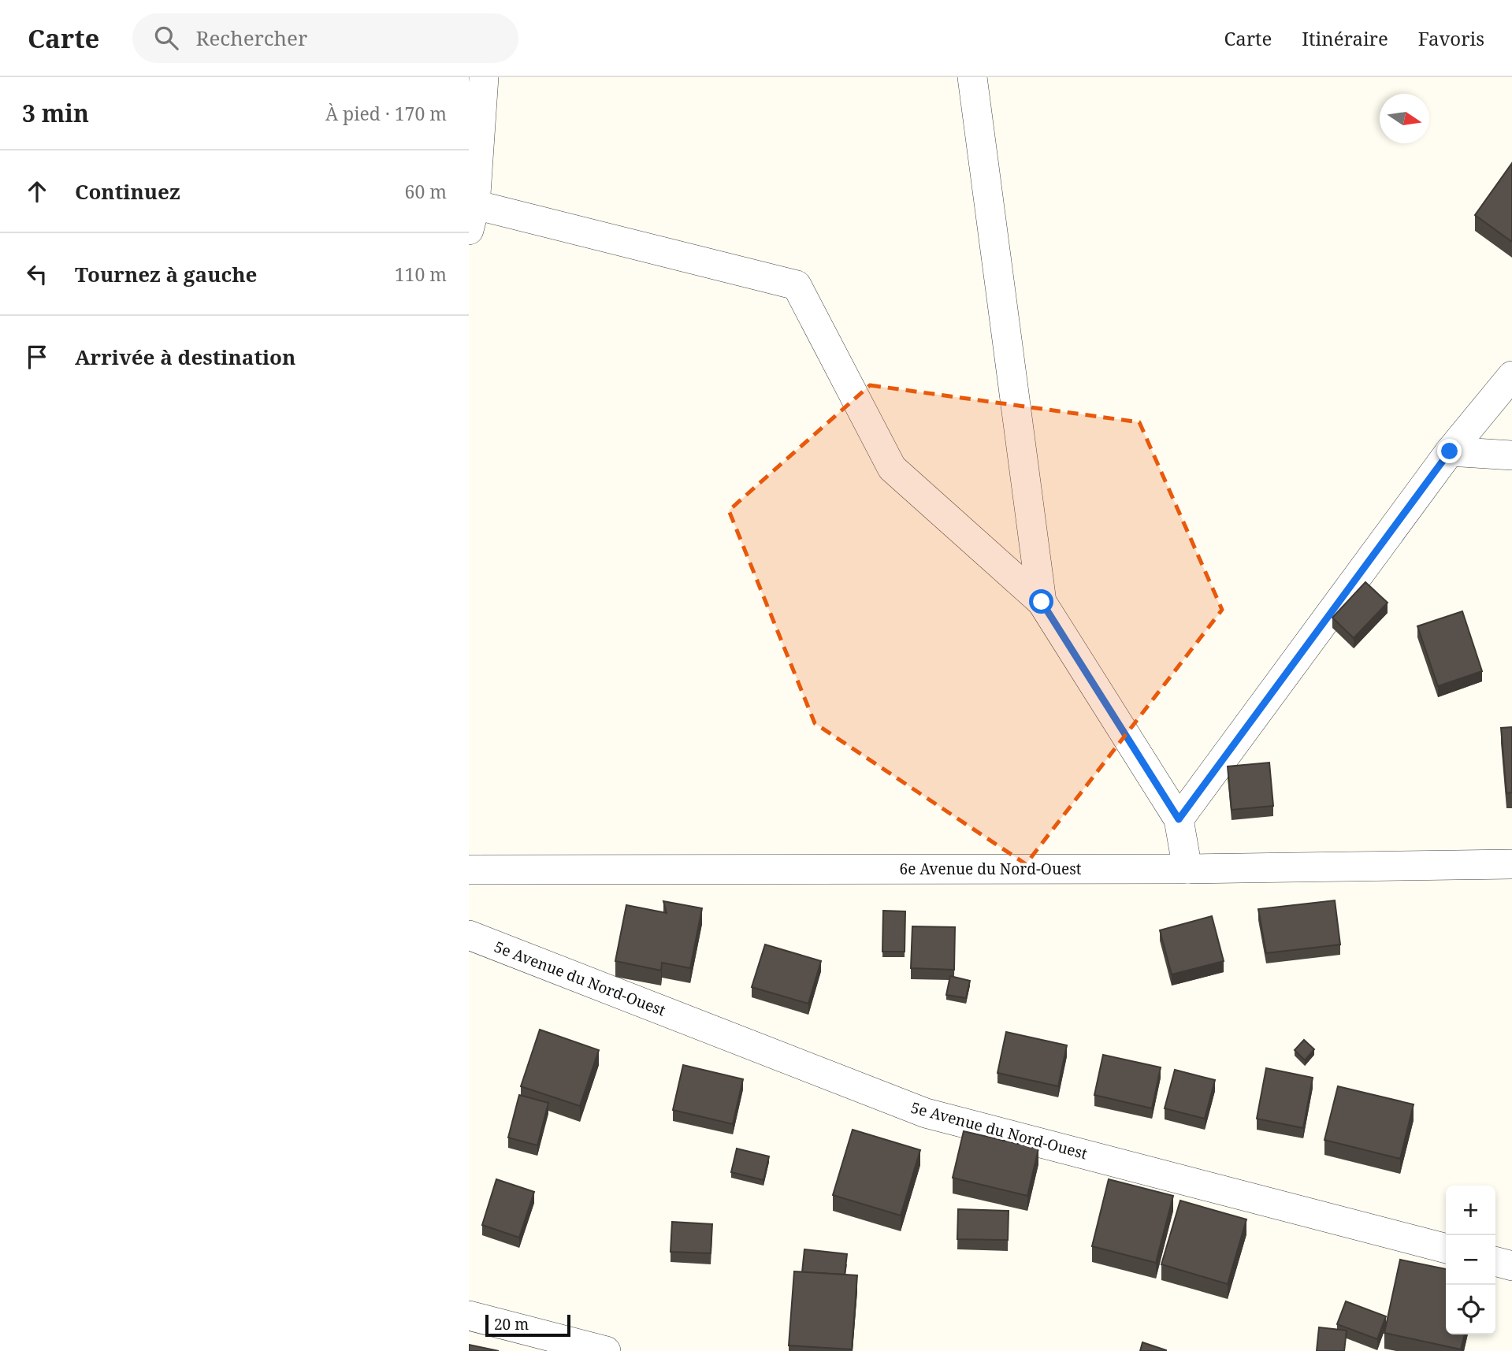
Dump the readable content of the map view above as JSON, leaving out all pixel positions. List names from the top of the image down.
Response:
{
  "streets": {
    "street": ["6e Avenue du Nord-Ouest", "5e Avenue du Nord-Ouest"]
  },
  "scale_bar": "20 m",
  "north": "right",
  "page": {
    "header": "Carte",
    "search": "Rechercher",
    "nav": ["Carte", "Itinéraire", "Favoris"],
    "heading": ["3 min", "À pied · 170 m"],
    "list": [
      ["Continuez", "60 m"],
      ["Tournez à gauche", "110 m"],
      "Arrivée à destination"
    ],
    "map_buttons": ["+", "−"],
    "scale": "20 m"
  }
}
